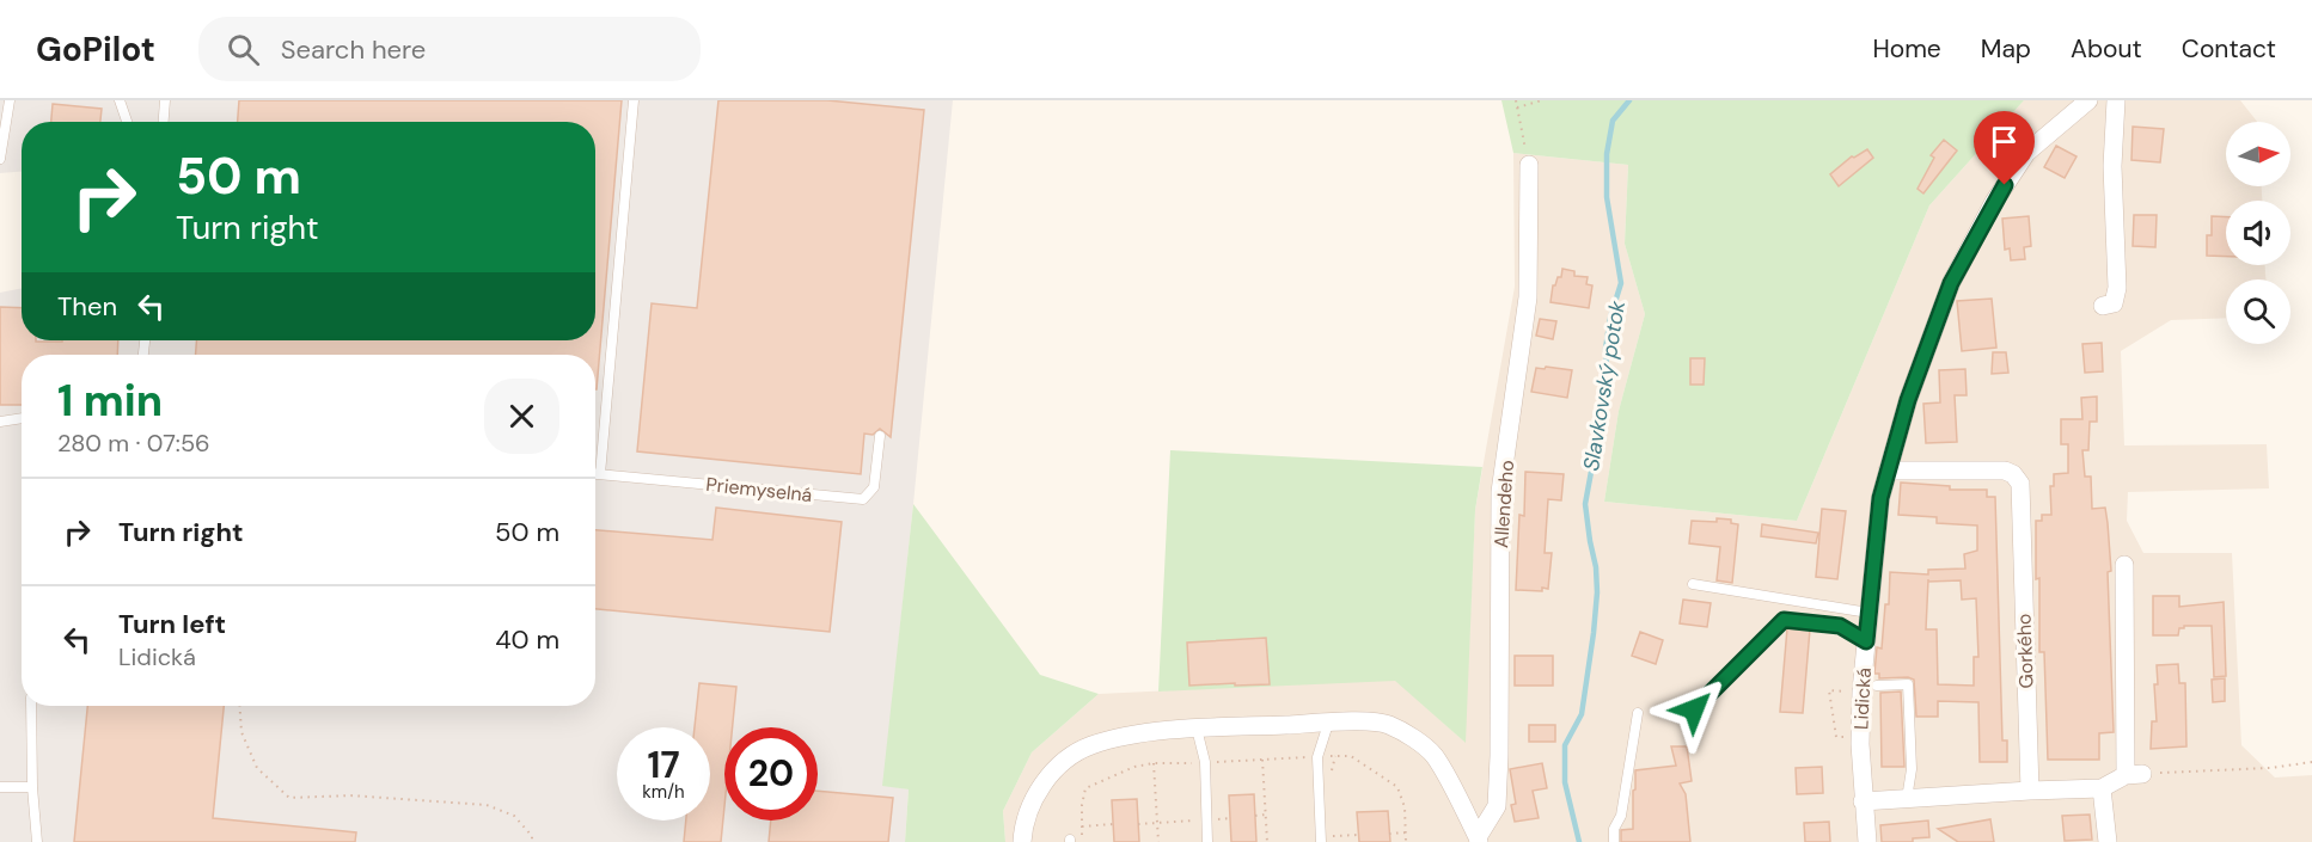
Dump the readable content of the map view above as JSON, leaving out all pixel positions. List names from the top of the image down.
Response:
{
  "streets": {
    "street": ["Allendeho", "Gorkého", "Lidická"],
    "lane": ["Priemyselná"]
  },
  "crossings": [
    ["Gorkého", "Lidická"]
  ],
  "water": ["Slavkovský potok"],
  "north": "right",
  "page": {
    "header": "GoPilot",
    "search": "Search here",
    "nav": [
      "Home",
      "Map",
      "About",
      "Contact"
    ],
    "turn": ["50 m", "Turn right"],
    "then": "Then",
    "heading": ["1 min", "280 m · 07:56"],
    "list": [
      {
        "name": "Turn right",
        "value": "50 m"
      },
      {
        "name": "Turn left",
        "note": "Lidická",
        "value": "40 m"
      }
    ],
    "speed": "17 km/h",
    "limit": "20"
  }
}
